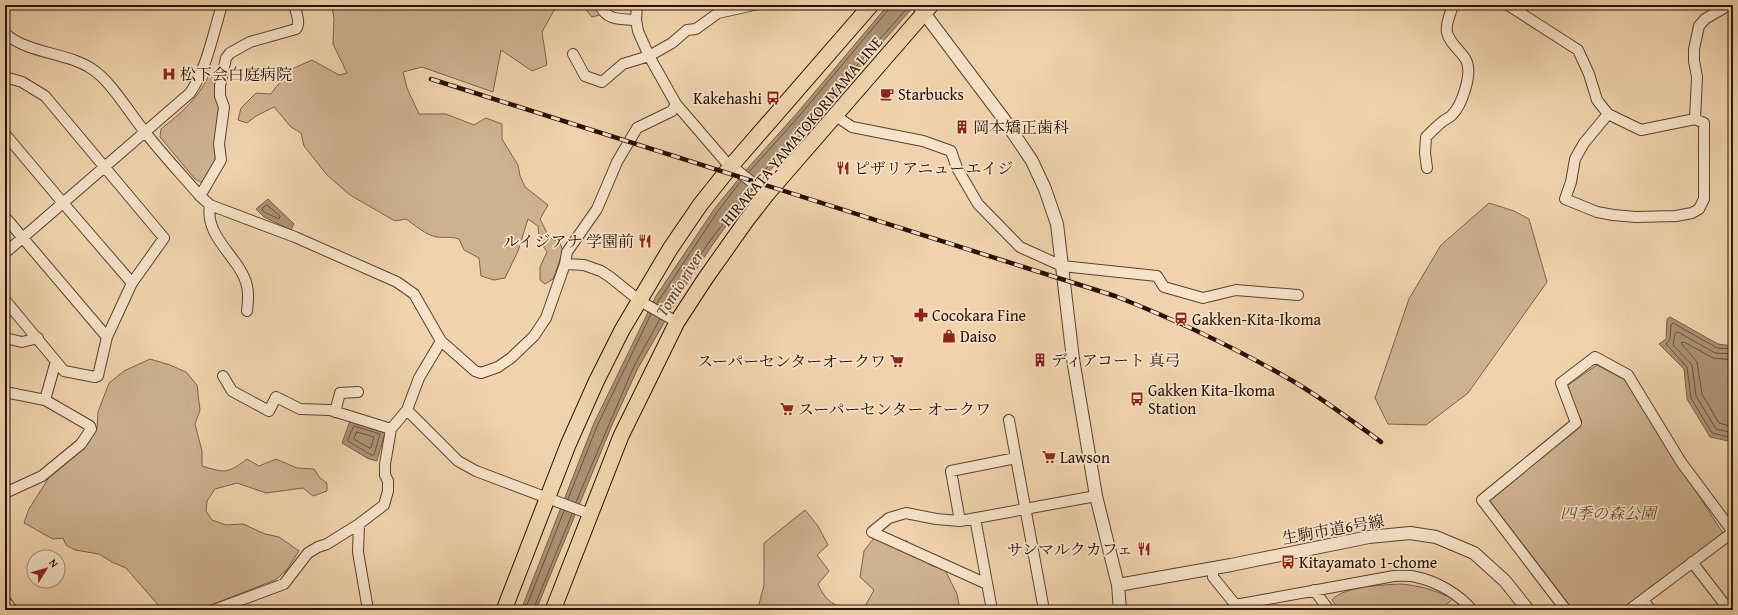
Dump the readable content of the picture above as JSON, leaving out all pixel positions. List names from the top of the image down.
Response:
{
  "streets": {
    "main road": ["HIRAKATA YAMATOKORIYAMA LINE"],
    "street": ["生駒市道6号線"]
  },
  "water": ["Tomio river"],
  "parks": ["四季の森公園"],
  "places": {
    "hospital": ["松下会白庭病院"],
    "cafe": ["Starbucks"],
    "bus stop": ["Kakehashi", "Gakken Kita-Ikoma Station", "Kitayamato 1-chome"],
    "building": ["岡本矯正歯科", "ディアコート 真弓"],
    "restaurant": ["ピザリアニューエイジ", "ルイジアナ 学園前", "サンマルクカフェ"],
    "pharmacy": ["Cocokara Fine"],
    "station": ["Gakken-Kita-Ikoma"],
    "shop": ["Daiso"],
    "supermarket": ["スーパーセンターオークワ", "スーパーセンター オークワ", "Lawson"]
  },
  "north": "top right"
}
